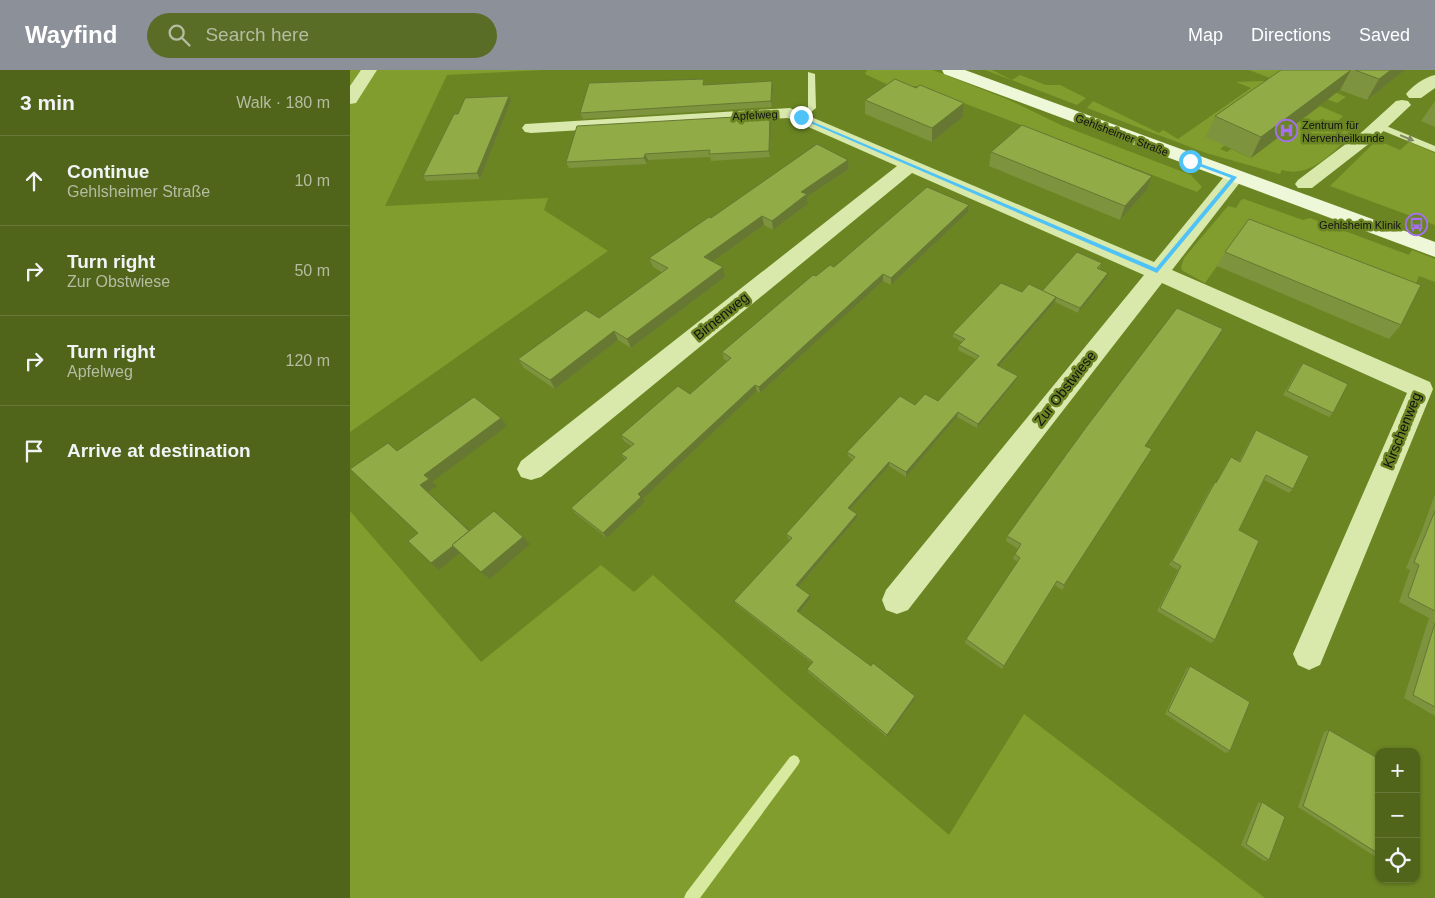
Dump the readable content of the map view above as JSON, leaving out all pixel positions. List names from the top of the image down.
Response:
{
  "streets": {
    "street": [
      "Apfelweg",
      "Gehlsheimer Straße",
      "Birnenweg",
      "Zur Obstwiese",
      "Kirschenweg"
    ]
  },
  "crossings": [
    ["Apfelweg", "Birnenweg"],
    ["Apfelweg", "Zur Obstwiese"],
    ["Apfelweg", "Kirschenweg"],
    ["Gehlsheimer Straße", "Zur Obstwiese"],
    ["Zur Obstwiese", "Kirschenweg"]
  ],
  "places": {
    "hospital": ["Zentrum für Nervenheilkunde"],
    "bus stop": ["Gehlsheim Klinik"]
  },
  "page": {
    "header": "Wayfind",
    "search": "Search here",
    "nav": ["Map", "Directions", "Saved"],
    "heading": ["3 min", "Walk · 180 m"],
    "list": [
      ["Continue", "Gehlsheimer Straße", "10 m"],
      ["Turn right", "Zur Obstwiese", "50 m"],
      ["Turn right", "Apfelweg", "120 m"],
      "Arrive at destination"
    ],
    "map_buttons": ["+", "−"]
  }
}
